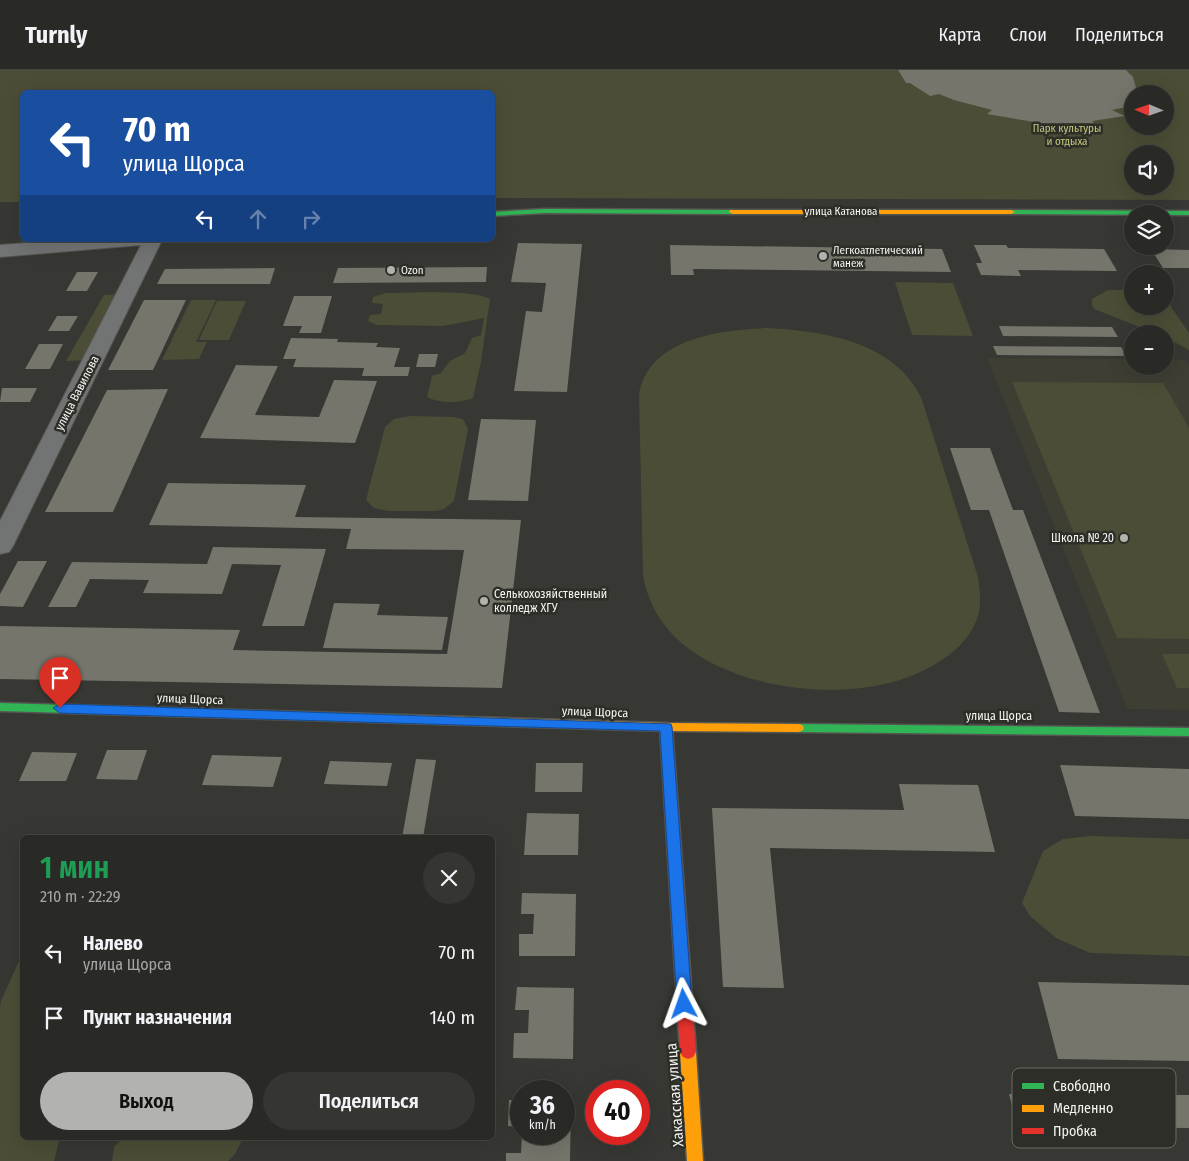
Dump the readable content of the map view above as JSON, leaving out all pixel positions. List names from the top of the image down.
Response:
{
  "streets": {
    "street": [
      "улица Катанова",
      "улица Вавилова",
      "улица Щорса",
      "Хакасская улица"
    ]
  },
  "crossings": [
    ["улица Щорса", "Хакасская улица"]
  ],
  "parks": ["Парк культуры и отдыха"],
  "places": [
    "Легкоатлетический манеж",
    "Ozon",
    "Школа № 20",
    "Селькохозяйственный колледж ХГУ"
  ],
  "legend": ["Свободно", "Медленно", "Пробка"],
  "north": "left",
  "page": {
    "header": "Turnly",
    "nav": ["Карта", "Слои", "Поделиться"],
    "map_buttons": ["+", "−"],
    "turn": ["70 m", "улица Щорса"],
    "heading": ["1 мин", "210 m · 22:29"],
    "list": [
      {
        "name": "Налево",
        "note": "улица Щорса",
        "value": "70 m"
      },
      {
        "name": "Пункт назначения",
        "value": "140 m"
      }
    ],
    "buttons": ["Выход", "Поделиться"],
    "speed": "36 km/h",
    "limit": "40"
  }
}
